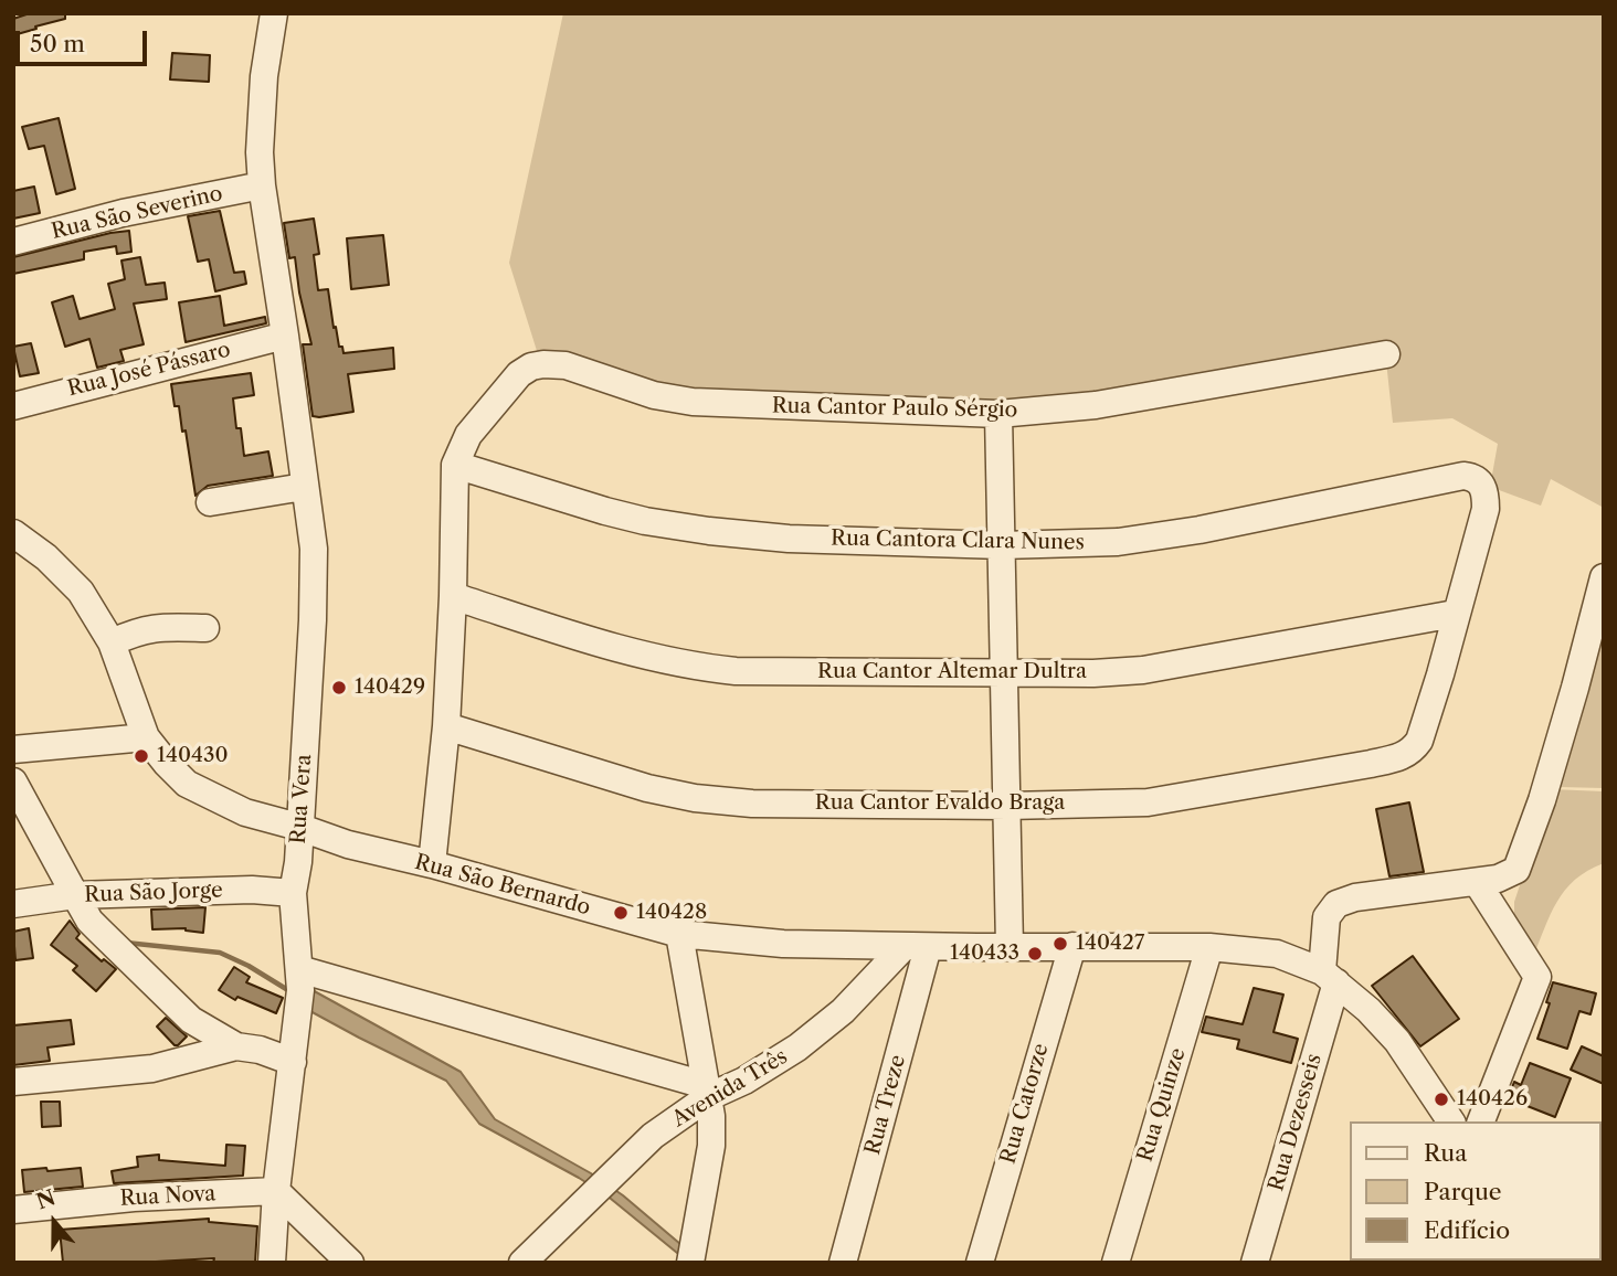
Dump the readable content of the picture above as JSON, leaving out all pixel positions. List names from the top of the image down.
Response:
{
  "streets": {
    "street": [
      "Rua São Severino",
      "Rua José Pássaro",
      "Rua Cantor Paulo Sérgio",
      "Rua Cantora Clara Nunes",
      "Rua Cantor Altemar Dultra",
      "Rua Vera",
      "Rua Cantor Evaldo Braga",
      "Rua São Bernardo",
      "Rua São Jorge",
      "Avenida Três",
      "Rua Catorze",
      "Rua Treze",
      "Rua Quinze",
      "Rua Dezesseis",
      "Rua Nova"
    ]
  },
  "crossings": [
    ["Rua São Severino", "Rua Vera"],
    ["Rua José Pássaro", "Rua Vera"],
    ["Rua Cantor Paulo Sérgio", "Rua Cantora Clara Nunes"],
    ["Rua Cantora Clara Nunes", "Rua Cantor Evaldo Braga"],
    ["Rua Cantor Altemar Dultra", "Rua Cantor Evaldo Braga"],
    ["Rua Vera", "Rua São Bernardo"],
    ["Rua Vera", "Rua São Jorge"],
    ["Rua Vera", "Rua Nova"],
    ["Rua São Bernardo", "Avenida Três"],
    ["Rua São Bernardo", "Rua Catorze"],
    ["Rua São Bernardo", "Rua Treze"],
    ["Rua São Bernardo", "Rua Quinze"],
    ["Rua São Bernardo", "Rua Dezesseis"],
    ["Avenida Três", "Rua Treze"]
  ],
  "places": [
    "140429",
    "140430",
    "140428",
    "140427",
    "140433",
    "140426"
  ],
  "legend": ["Rua", "Parque", "Edifício"],
  "scale_bar": "50 m",
  "north": "top"
}
